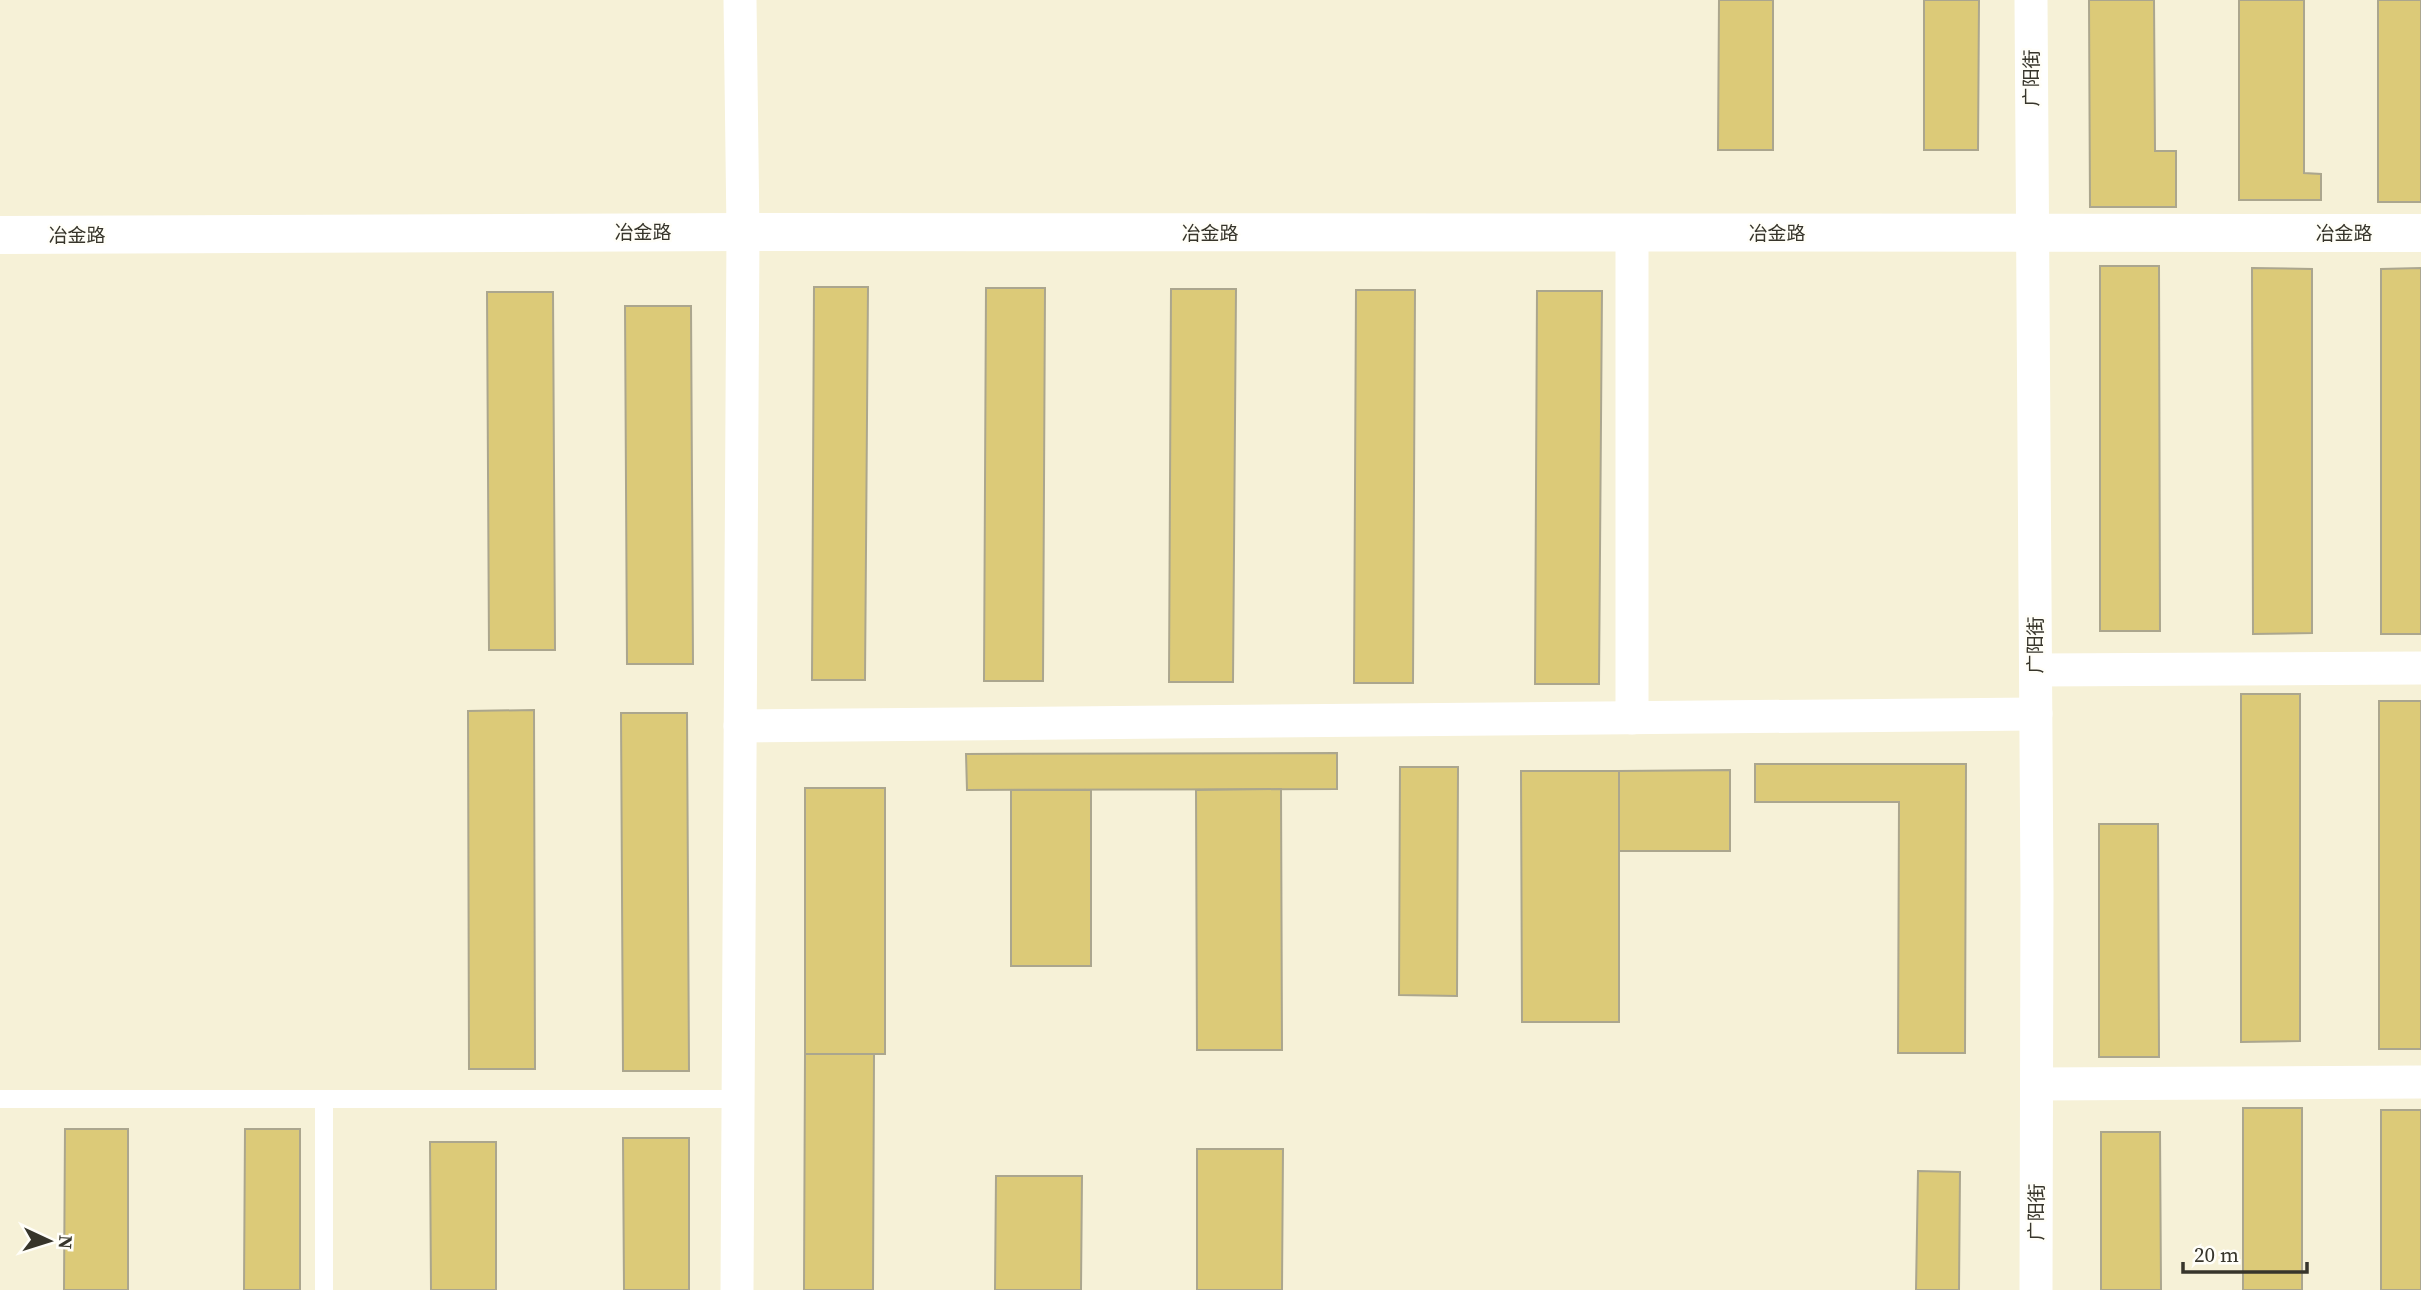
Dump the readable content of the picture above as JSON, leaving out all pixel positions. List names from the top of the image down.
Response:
{
  "streets": {
    "street": ["广阳街", "冶金路"]
  },
  "crossings": [
    ["广阳街", "冶金路"]
  ],
  "scale_bar": "20 m",
  "north": "right"
}
